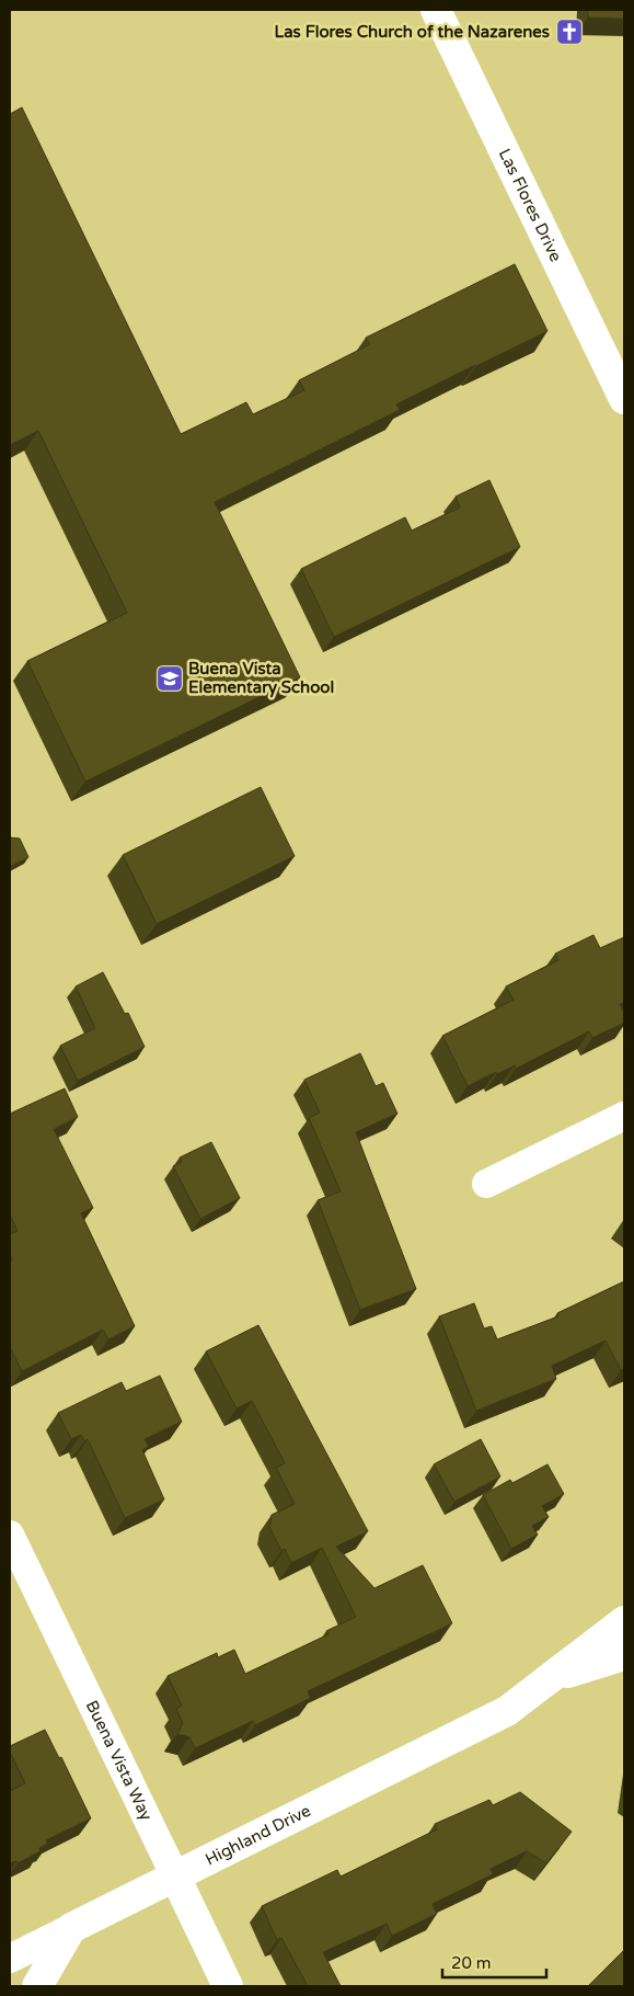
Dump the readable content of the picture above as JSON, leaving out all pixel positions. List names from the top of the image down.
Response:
{
  "streets": {
    "street": ["Las Flores Drive", "Buena Vista Way", "Highland Drive"]
  },
  "crossings": [
    ["Buena Vista Way", "Highland Drive"]
  ],
  "places": {
    "church": ["Las Flores Church of the Nazarenes"],
    "school or university": ["Buena Vista Elementary School"]
  },
  "scale_bar": "20 m"
}
